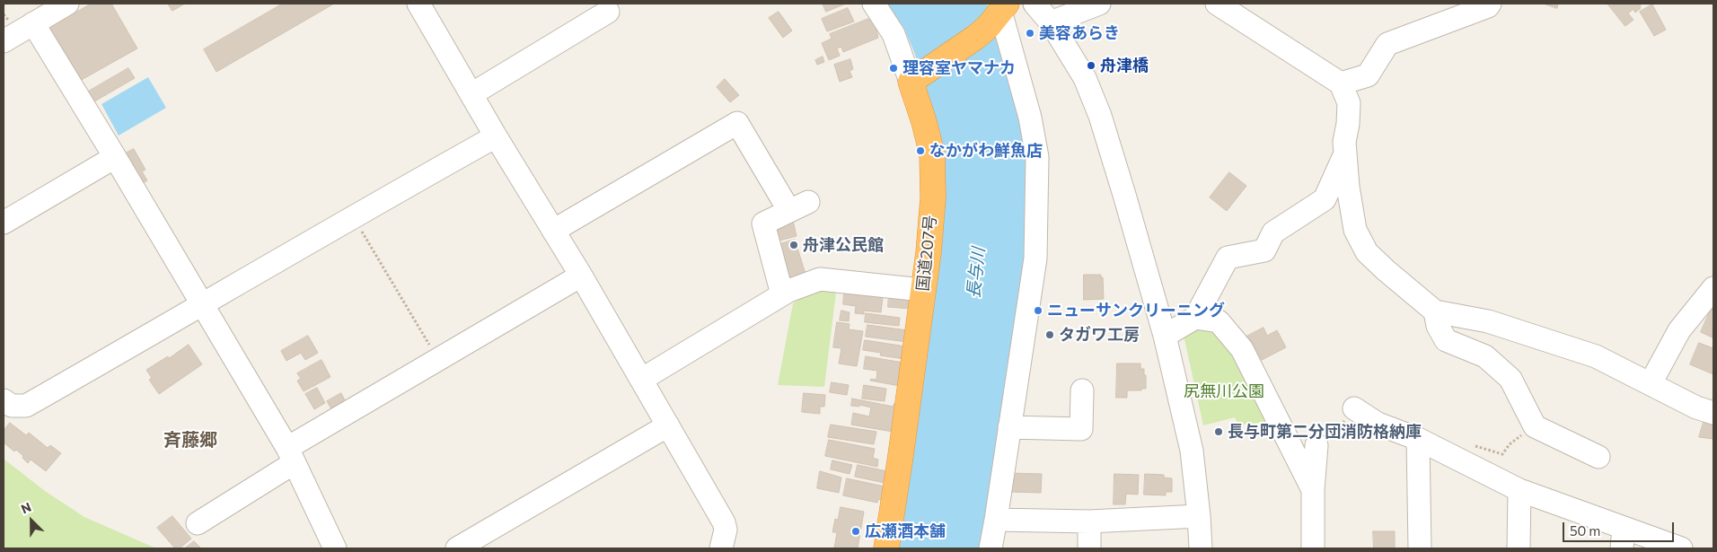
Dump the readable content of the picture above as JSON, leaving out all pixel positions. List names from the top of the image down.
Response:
{
  "streets": {
    "highway": ["国道207号"]
  },
  "districts": ["斉藤郷"],
  "water": ["長与川"],
  "parks": ["尻無川公園"],
  "places": [
    "美容あらき",
    "舟津橋",
    "理容室ヤマナカ",
    "なかがわ鮮魚店",
    "舟津公民館",
    "ニューサンクリーニング",
    "タガワ工房",
    "長与町第二分団消防格納庫",
    "広瀬酒本舗"
  ],
  "scale_bar": "50 m",
  "north": "top left"
}
